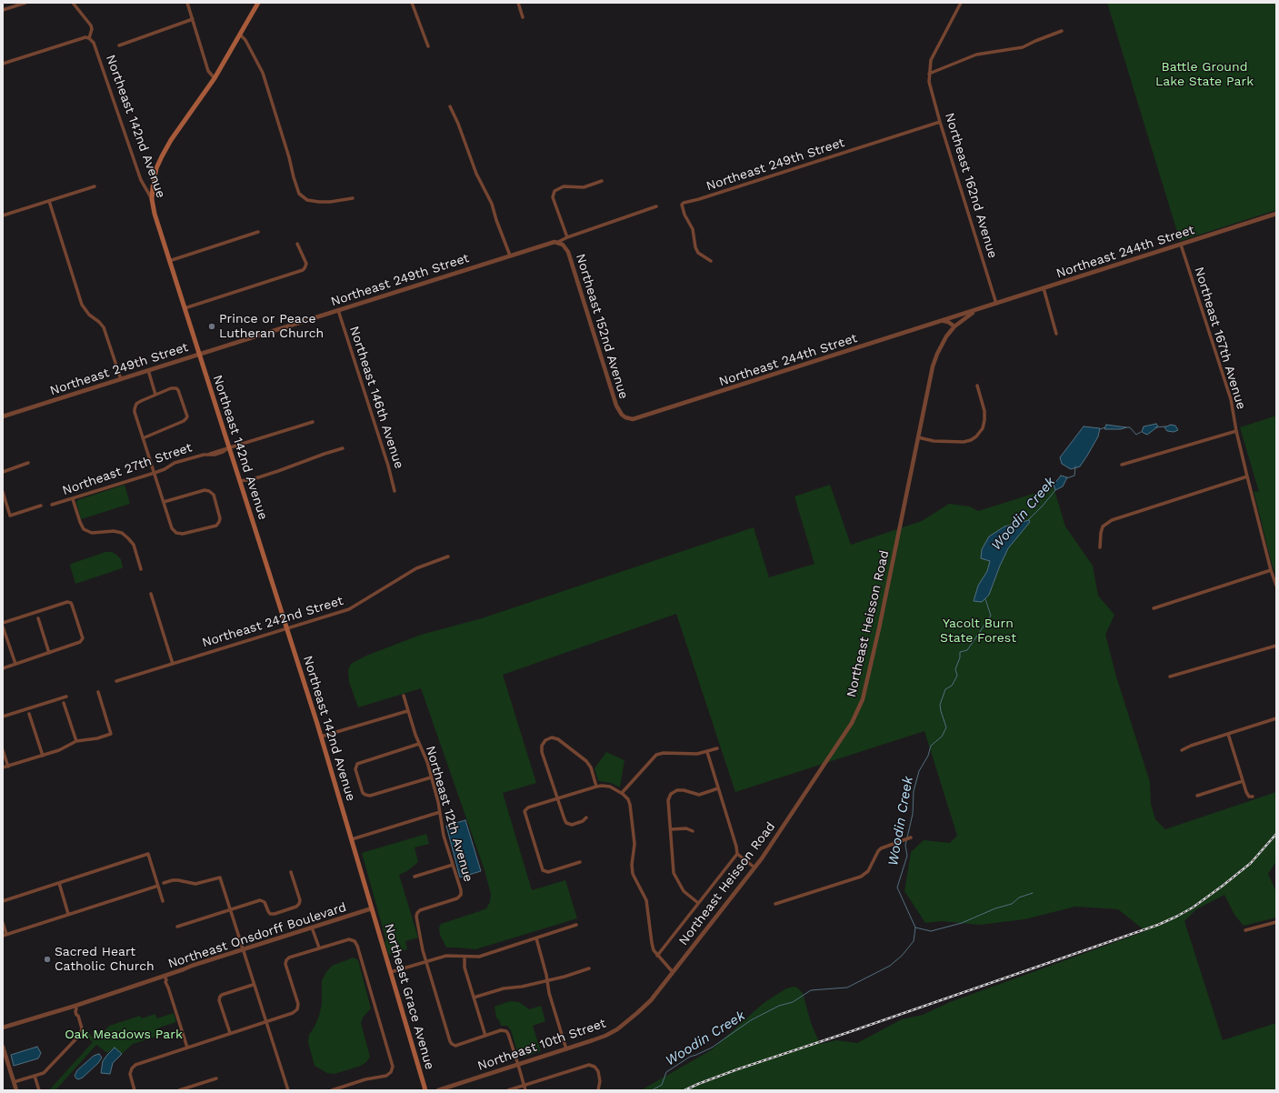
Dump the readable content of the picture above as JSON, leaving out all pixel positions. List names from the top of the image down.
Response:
{
  "streets": {
    "main road": ["Northeast 142nd Avenue", "Northeast Grace Avenue"],
    "street": [
      "Northeast 249th Street",
      "Northeast 162nd Avenue",
      "Northeast 244th Street",
      "Northeast 152nd Avenue",
      "Northeast 167th Avenue",
      "Northeast 146th Avenue",
      "Northeast 27th Street",
      "Northeast 242nd Street",
      "Northeast Heisson Road",
      "Northeast 12th Avenue",
      "Northeast Onsdorff Boulevard",
      "Northeast 10th Street"
    ]
  },
  "crossings": [
    ["Northeast 142nd Avenue", "Northeast 249th Street"],
    ["Northeast 142nd Avenue", "Northeast 27th Street"],
    ["Northeast 142nd Avenue", "Northeast 242nd Street"],
    ["Northeast 142nd Avenue", "Northeast Onsdorff Boulevard"],
    ["Northeast 142nd Avenue", "Northeast Grace Avenue"],
    ["Northeast 249th Street", "Northeast 162nd Avenue"],
    ["Northeast 249th Street", "Northeast 152nd Avenue"],
    ["Northeast 249th Street", "Northeast 146th Avenue"],
    ["Northeast 162nd Avenue", "Northeast 244th Street"],
    ["Northeast 244th Street", "Northeast 152nd Avenue"],
    ["Northeast 244th Street", "Northeast 167th Avenue"],
    ["Northeast 244th Street", "Northeast Heisson Road"],
    ["Northeast Heisson Road", "Northeast 10th Street"],
    ["Northeast Onsdorff Boulevard", "Northeast Grace Avenue"]
  ],
  "water": ["Woodin Creek"],
  "parks": ["Battle Ground Lake State Park", "Yacolt Burn State Forest", "Oak Meadows Park"],
  "places": ["Prince or Peace Lutheran Church", "Sacred Heart Catholic Church"]
}
